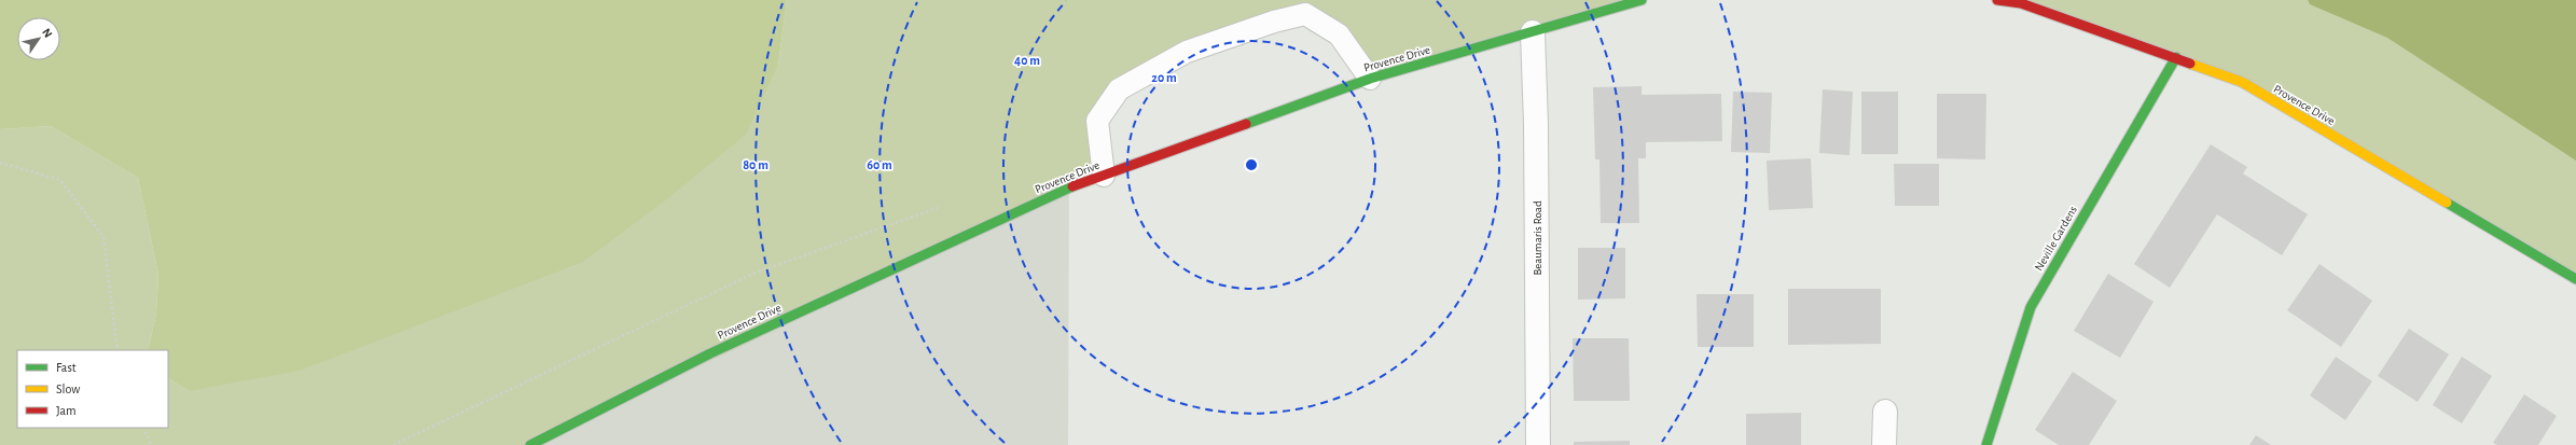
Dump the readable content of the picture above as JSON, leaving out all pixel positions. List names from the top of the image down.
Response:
{
  "streets": {
    "street": ["Provence Drive", "Beaumaris Road", "Neville Gardens"]
  },
  "crossings": [
    ["Provence Drive", "Beaumaris Road"],
    ["Provence Drive", "Neville Gardens"]
  ],
  "legend": ["Fast", "Slow", "Jam"],
  "north": "top right",
  "rings": [
    "40 m",
    "20 m",
    "60 m",
    "80 m"
  ]
}
